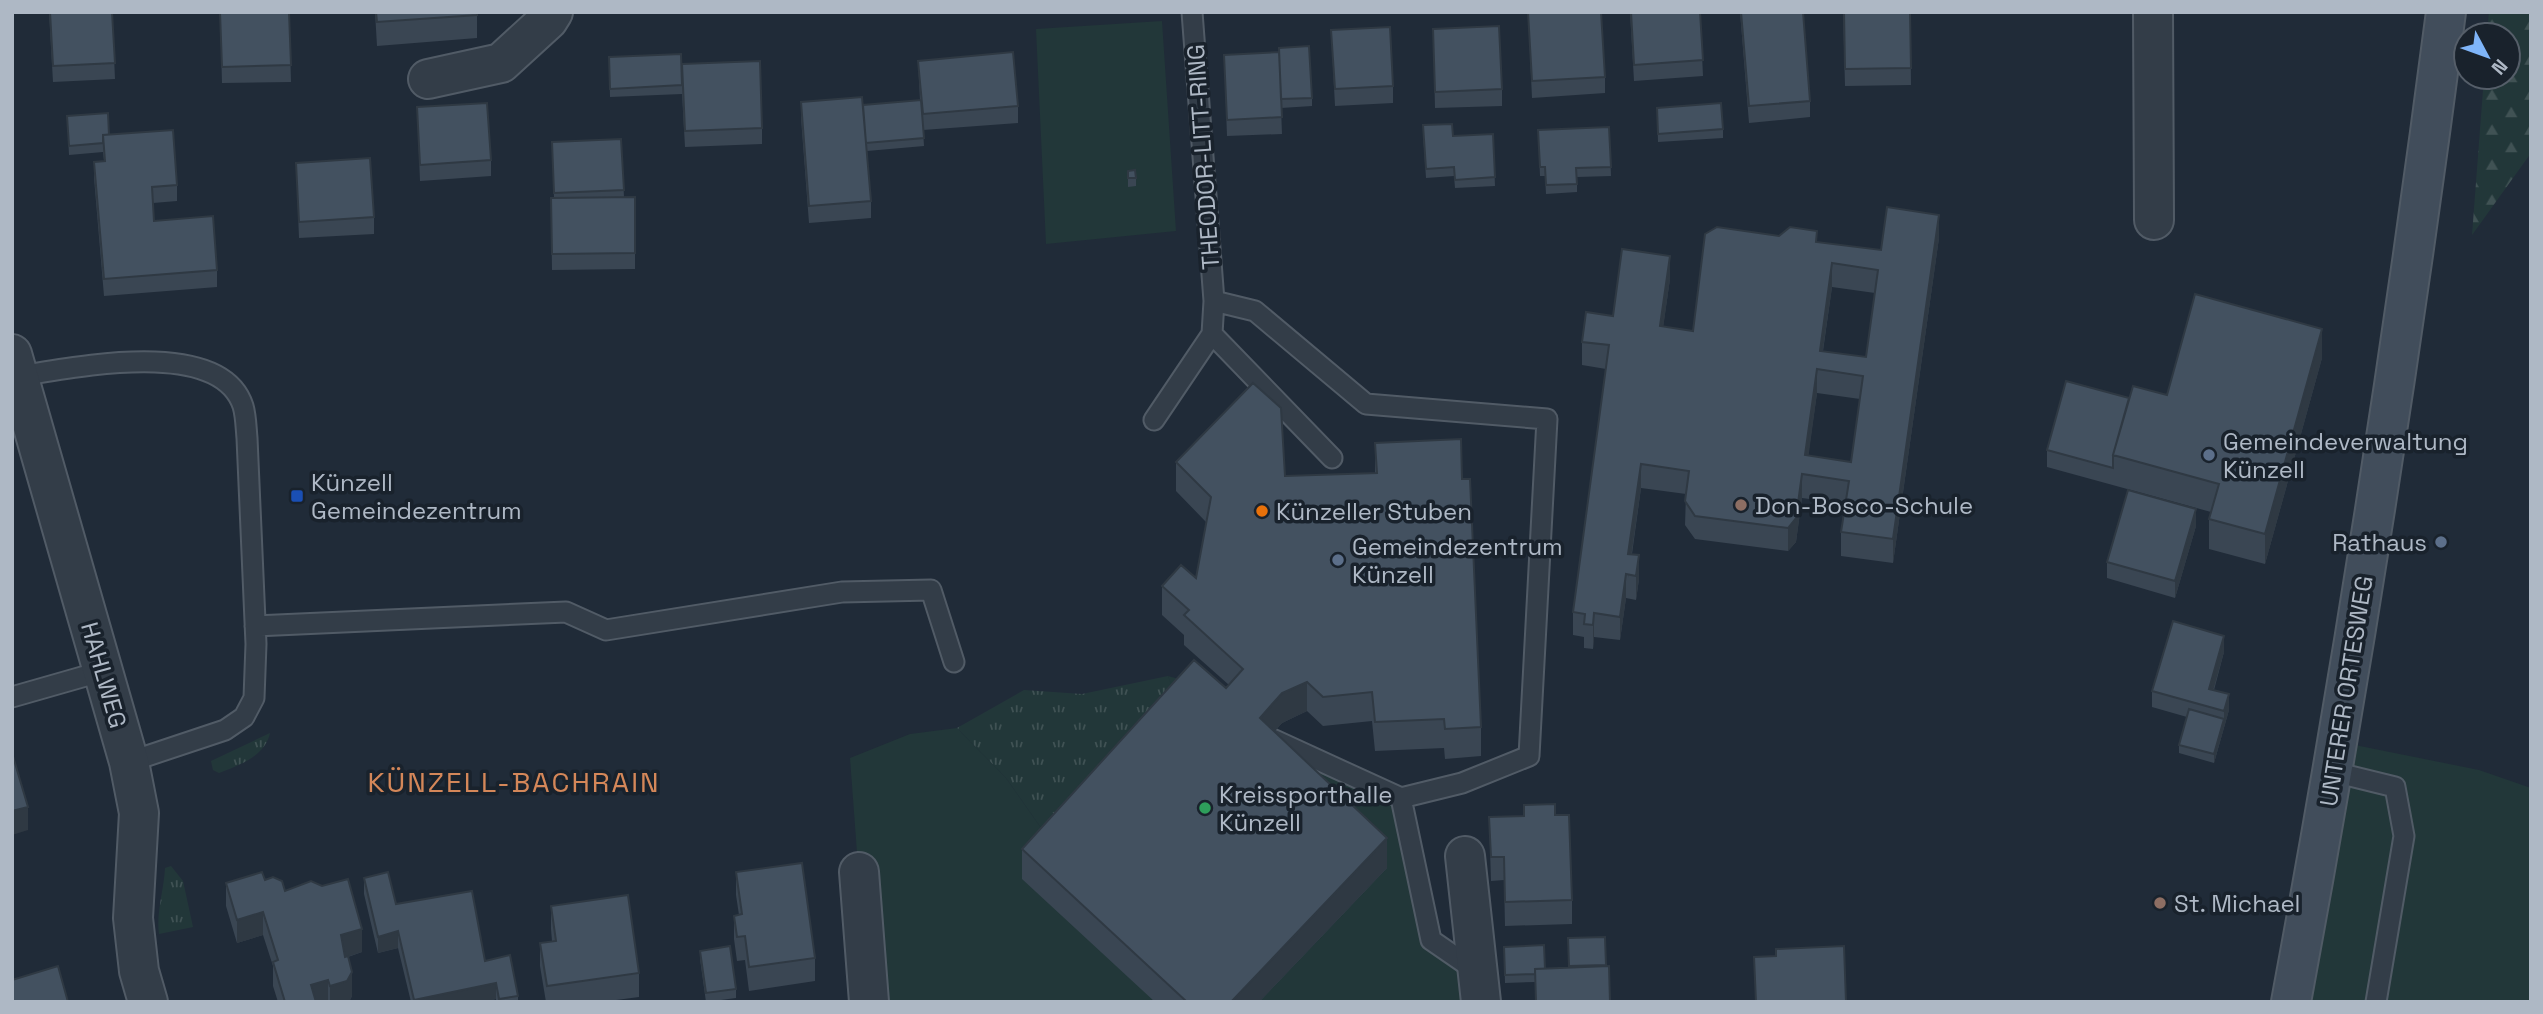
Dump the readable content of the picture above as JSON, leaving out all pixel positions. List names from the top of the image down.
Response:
{
  "streets": {
    "main road": ["UNTERER ORTESWEG"],
    "street": ["HAHLWEG"],
    "lane": ["THEODOR-LITT-RING"]
  },
  "districts": ["KÜNZELL-BACHRAIN"],
  "places": {
    "other": [
      "Gemeindeverwaltung Künzell",
      "Don-Bosco-Schule",
      "Künzeller Stuben",
      "Rathaus",
      "Gemeindezentrum Künzell",
      "Kreissporthalle Künzell",
      "St. Michael"
    ],
    "transit": ["Künzell Gemeindezentrum"]
  },
  "north": "bottom right"
}
